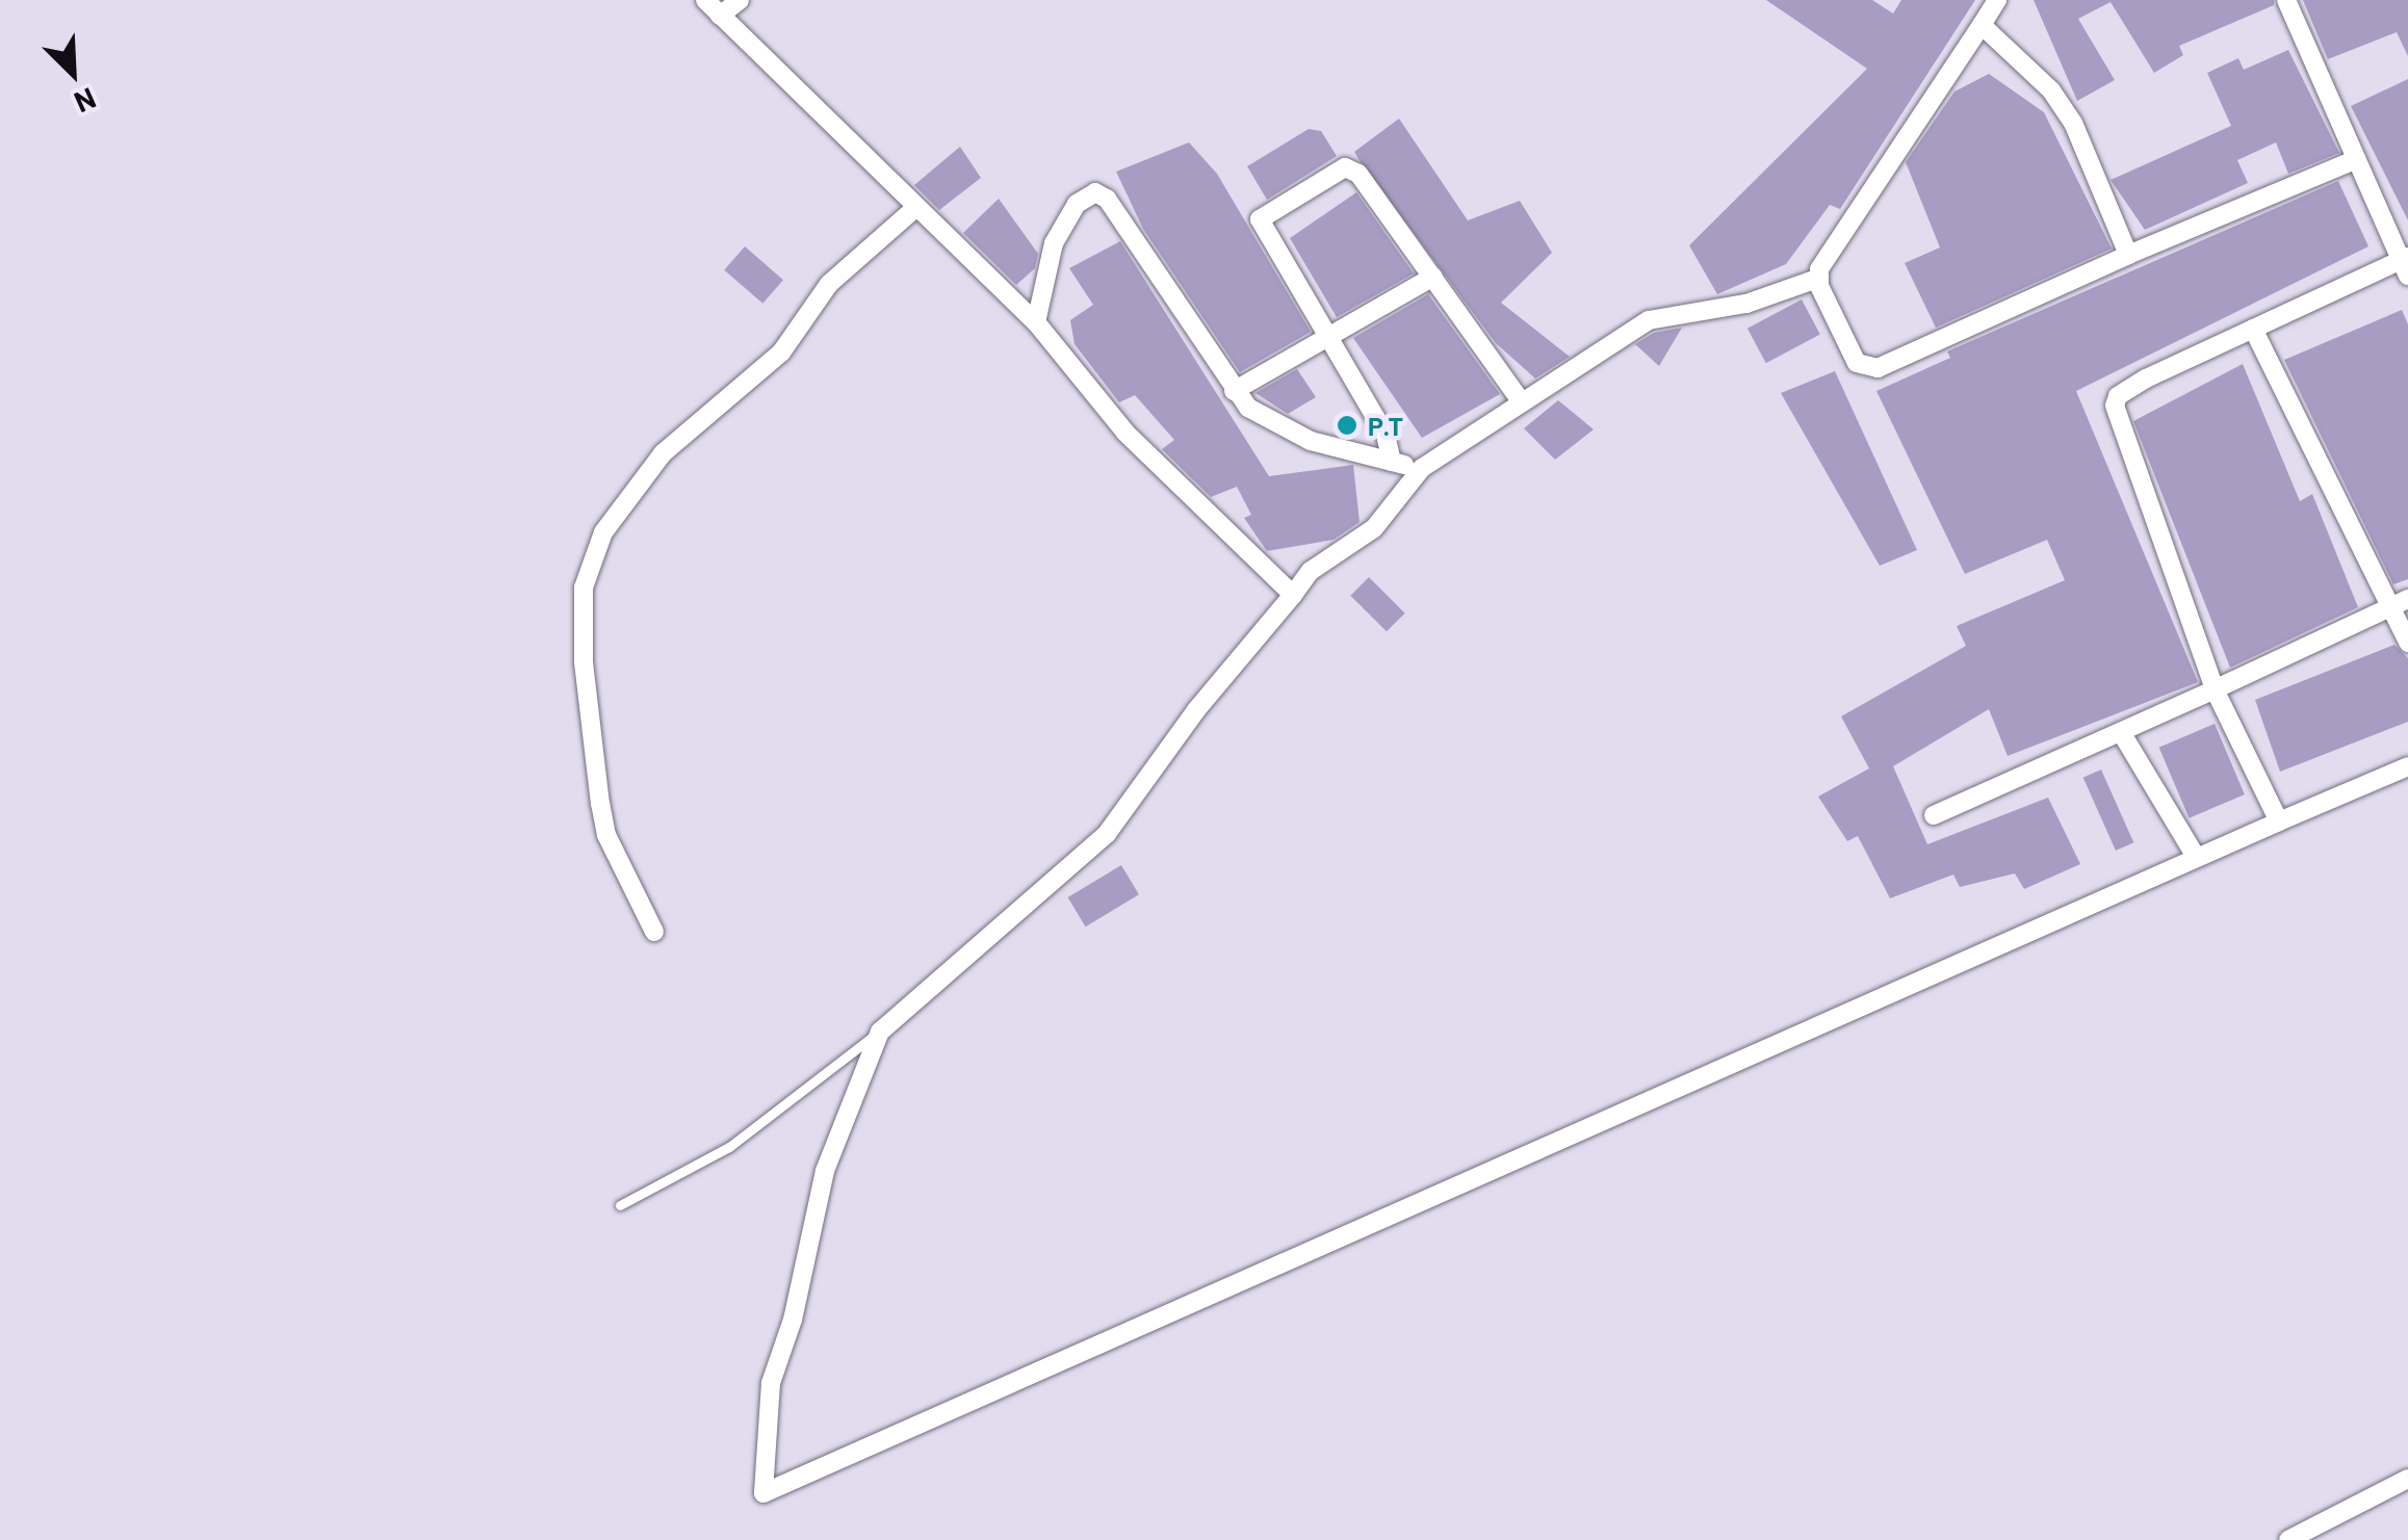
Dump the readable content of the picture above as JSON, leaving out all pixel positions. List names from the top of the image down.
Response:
{
  "places": ["P.T"],
  "north": "bottom right"
}
